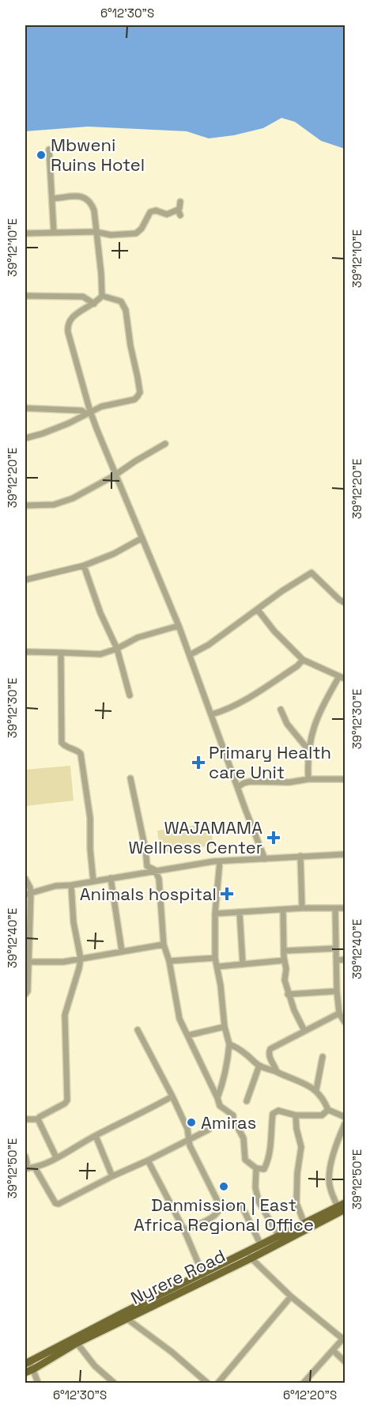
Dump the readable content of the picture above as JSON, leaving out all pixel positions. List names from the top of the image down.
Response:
{
  "streets": {
    "main road": ["Nyrere Road"]
  },
  "places": {
    "other": ["Mbweni Ruins Hotel", "Amiras", "Danmission | East Africa Regional Office"],
    "health": ["Primary Health care Unit", "WAJAMAMA Wellness Center", "Animals hospital"]
  },
  "coordinates": [
    "6°12'30\"S",
    "39°12'10\"E",
    "39°12'20\"E",
    "39°12'30\"E",
    "39°12'40\"E",
    "39°12'50\"E",
    "6°12'20\"S"
  ]
}
